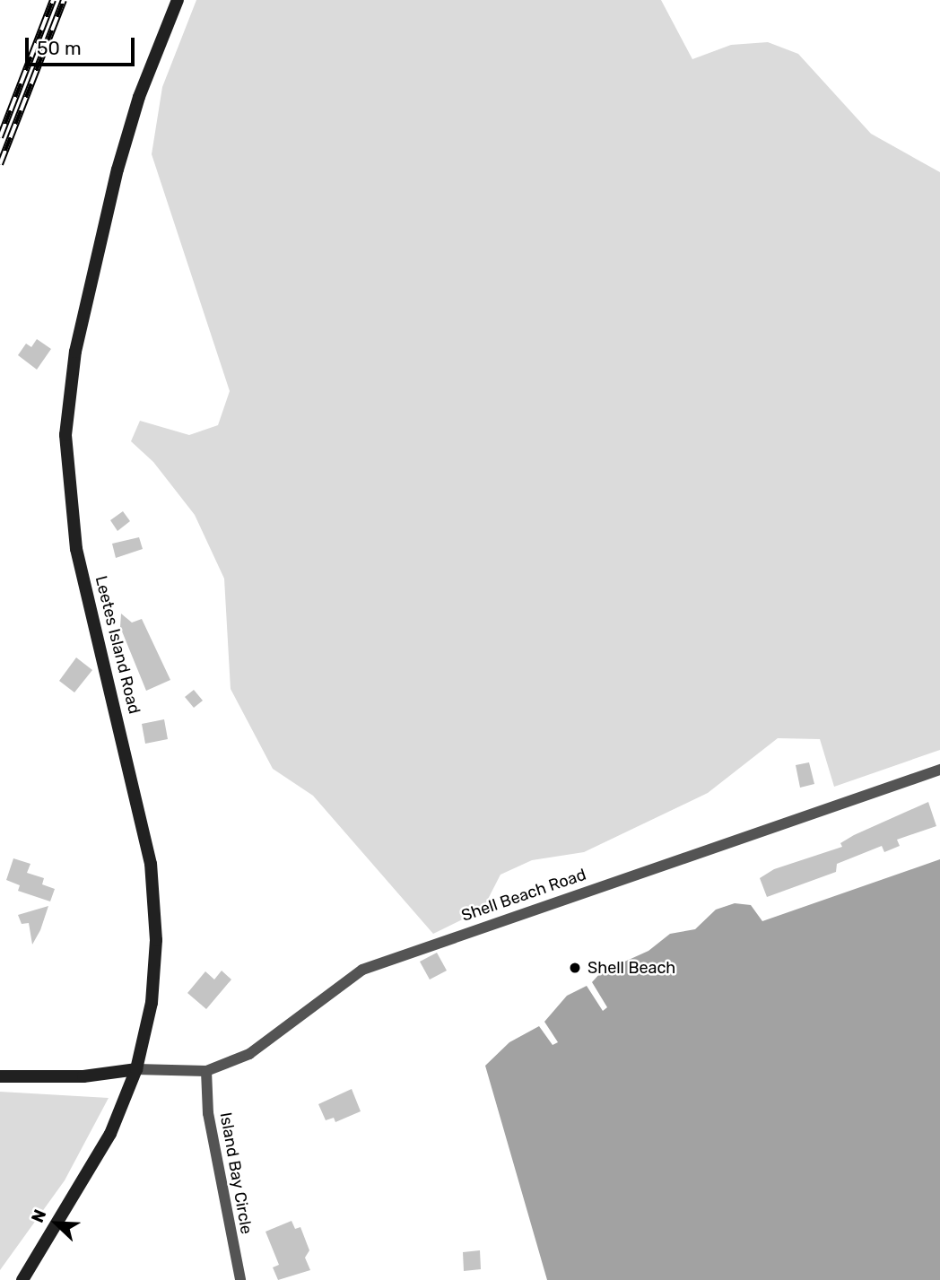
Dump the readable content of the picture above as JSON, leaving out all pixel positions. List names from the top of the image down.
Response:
{
  "streets": {
    "main road": ["Leetes Island Road"],
    "street": ["Shell Beach Road", "Island Bay Circle"]
  },
  "crossings": [
    ["Leetes Island Road", "Shell Beach Road"],
    ["Shell Beach Road", "Island Bay Circle"]
  ],
  "places": ["Shell Beach"],
  "scale_bar": "50 m",
  "north": "top left"
}
